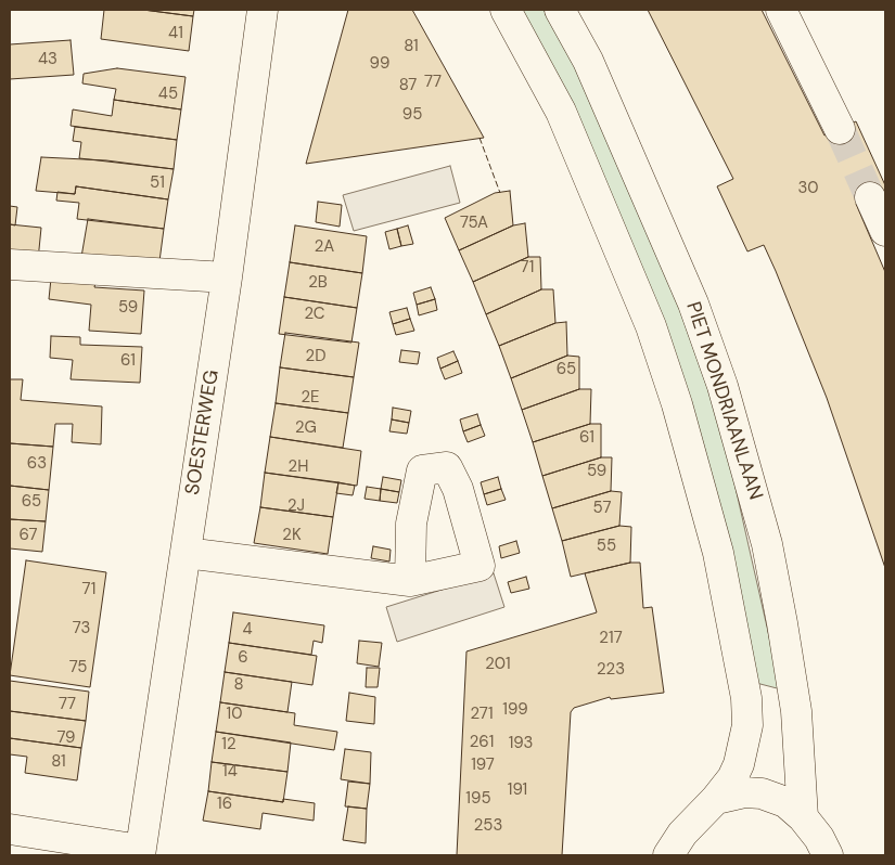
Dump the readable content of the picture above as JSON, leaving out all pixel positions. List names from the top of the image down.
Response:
{
  "streets": {
    "street": ["PIET MONDRIAANLAAN", "SOESTERWEG"]
  },
  "house_numbers": [
    "41",
    "81",
    "43",
    "99",
    "77",
    "87",
    "45",
    "95",
    "51",
    "30",
    "75A",
    "2A",
    "71",
    "2B",
    "59",
    "2C",
    "2D",
    "61",
    "65",
    "2E",
    "2G",
    "61",
    "63",
    "2H",
    "59",
    "65",
    "2J",
    "57",
    "67",
    "2K",
    "55",
    "71",
    "73",
    "4",
    "217",
    "6",
    "201",
    "75",
    "223",
    "8",
    "77",
    "199",
    "10",
    "271",
    "79",
    "261",
    "193",
    "12",
    "81",
    "197",
    "14",
    "191",
    "195",
    "16",
    "253"
  ]
}
